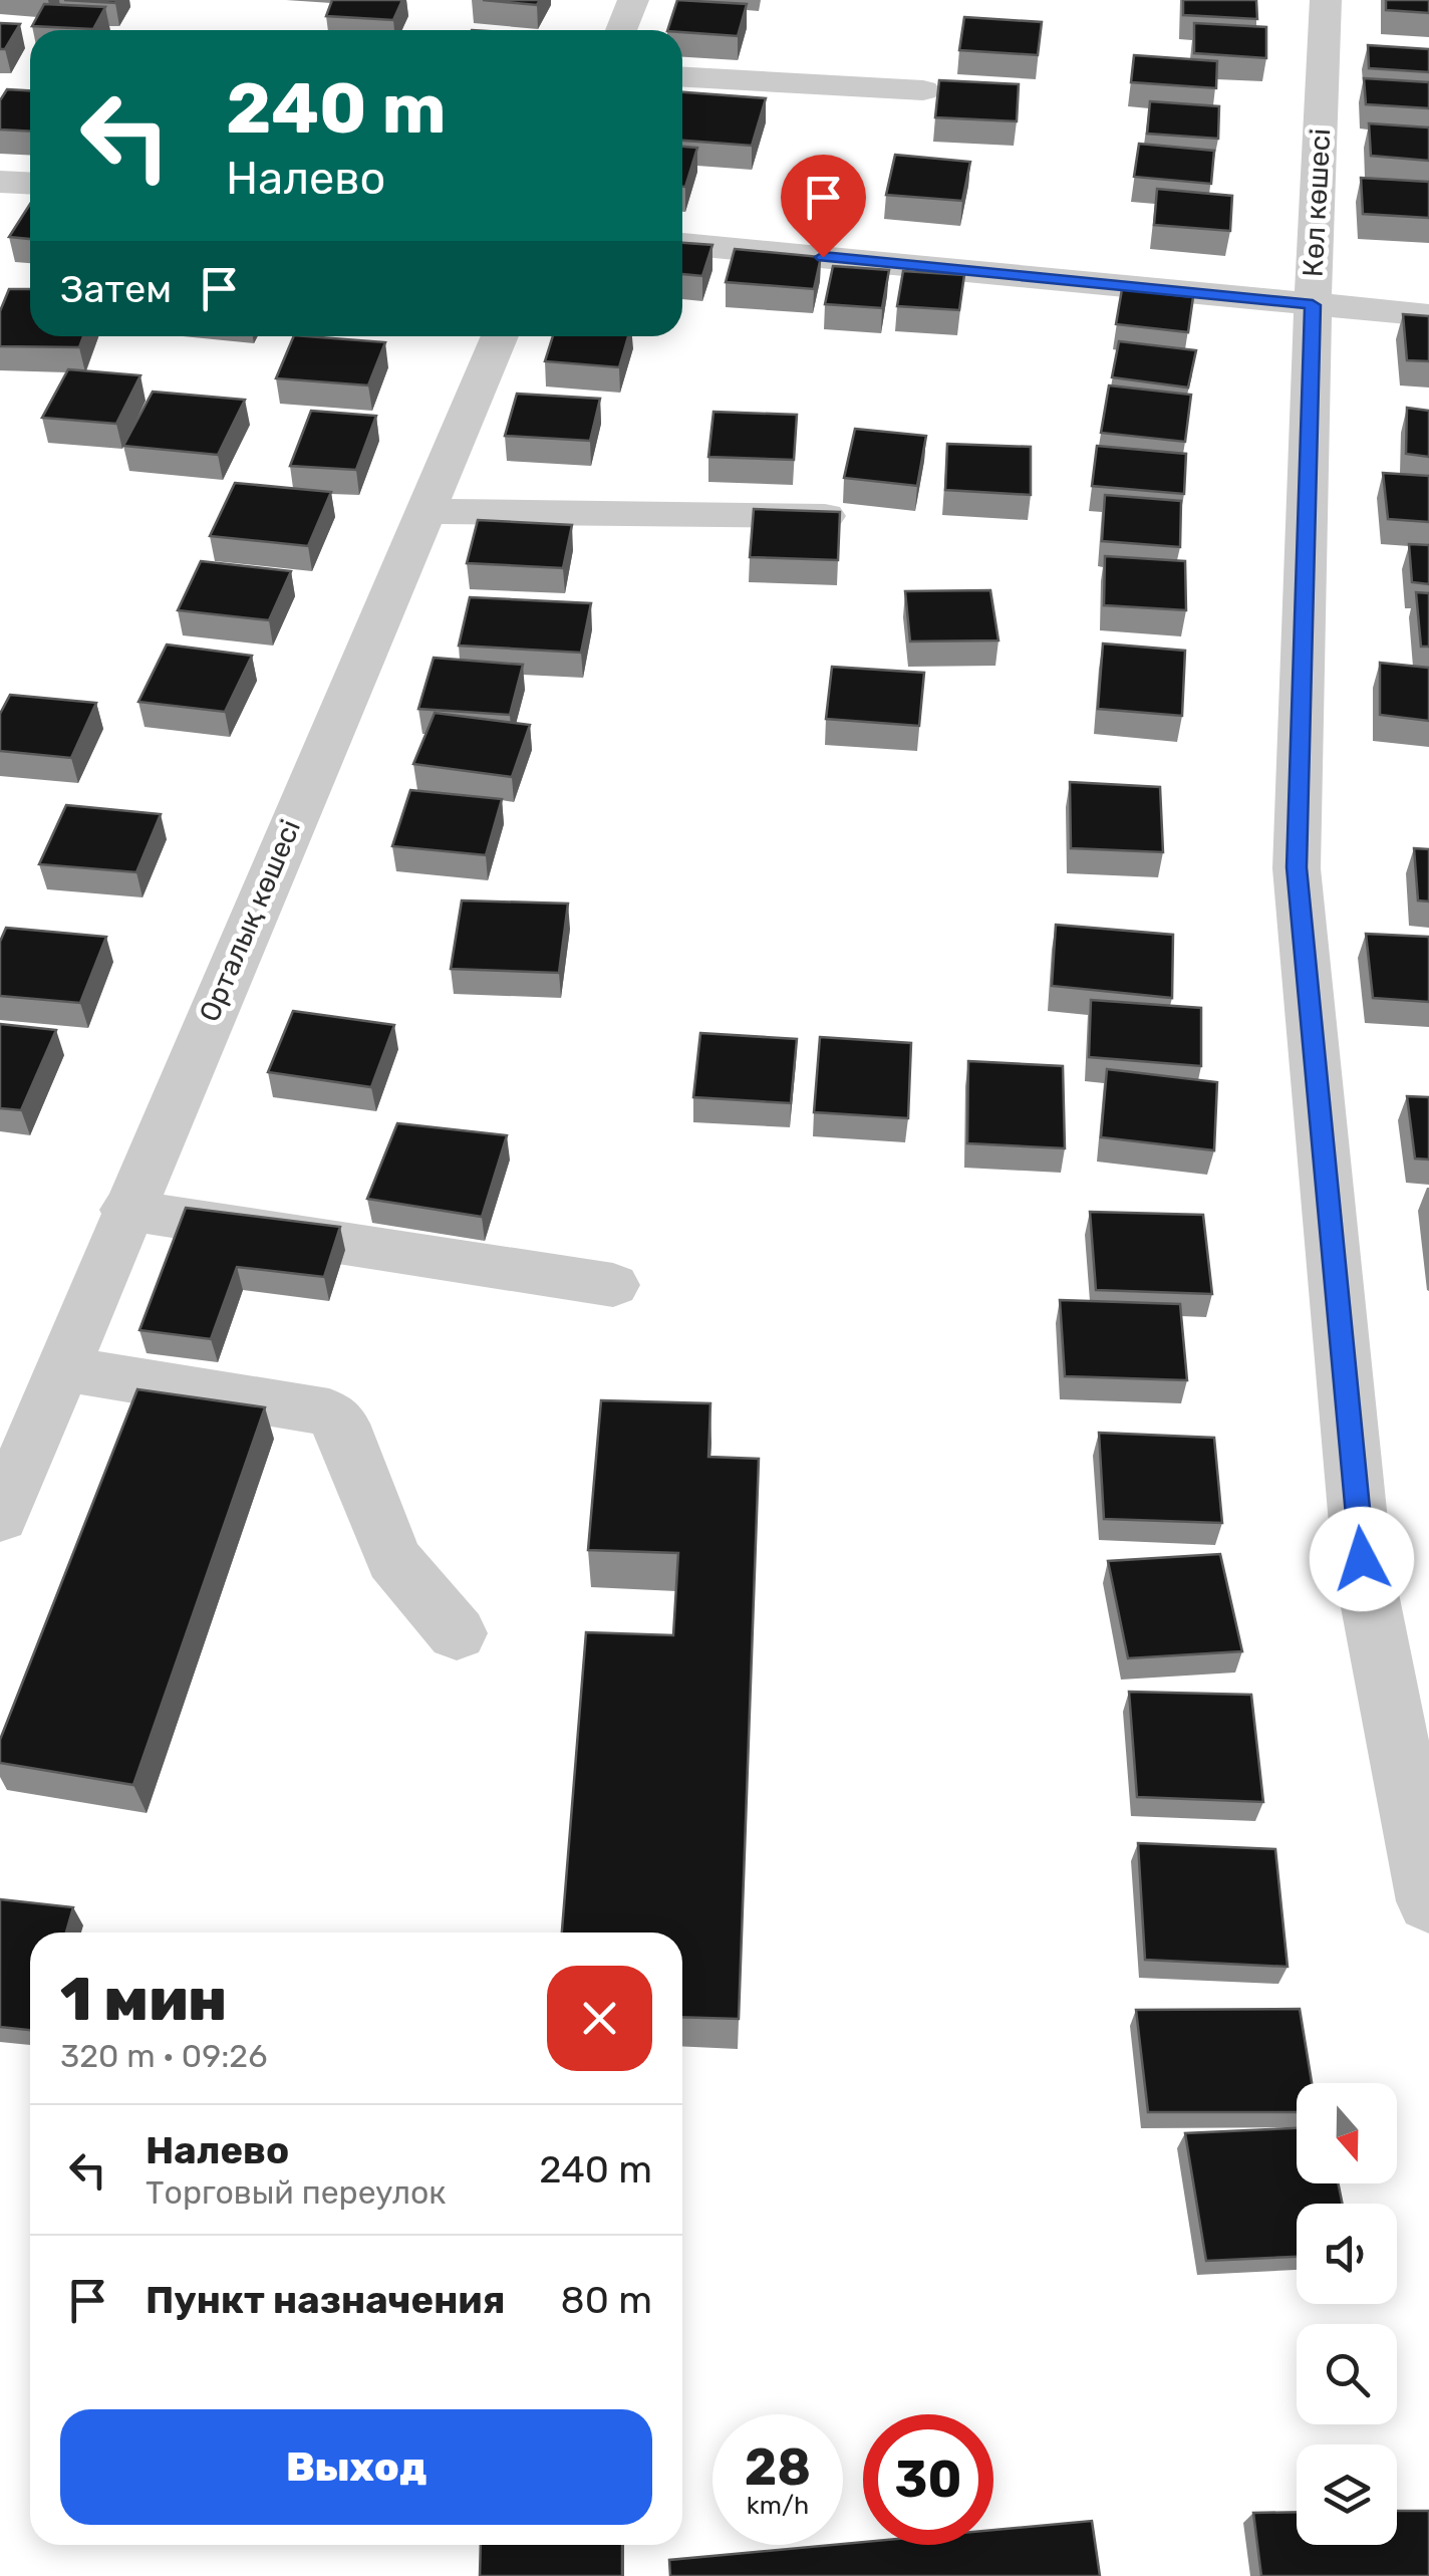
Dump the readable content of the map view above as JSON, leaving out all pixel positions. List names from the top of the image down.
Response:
{
  "streets": {
    "street": ["Көл көшесі", "Орталық көшесі"]
  },
  "north": "bottom",
  "page": {
    "turn": ["240 m", "Налево"],
    "then": "Затем",
    "heading": ["1 мин", "320 m · 09:26"],
    "list": [
      {
        "name": "Налево",
        "note": "Торговый переулок",
        "value": "240 m"
      },
      {
        "name": "Пункт назначения",
        "value": "80 m"
      }
    ],
    "buttons": "Выход",
    "speed": "28 km/h",
    "limit": "30"
  }
}
